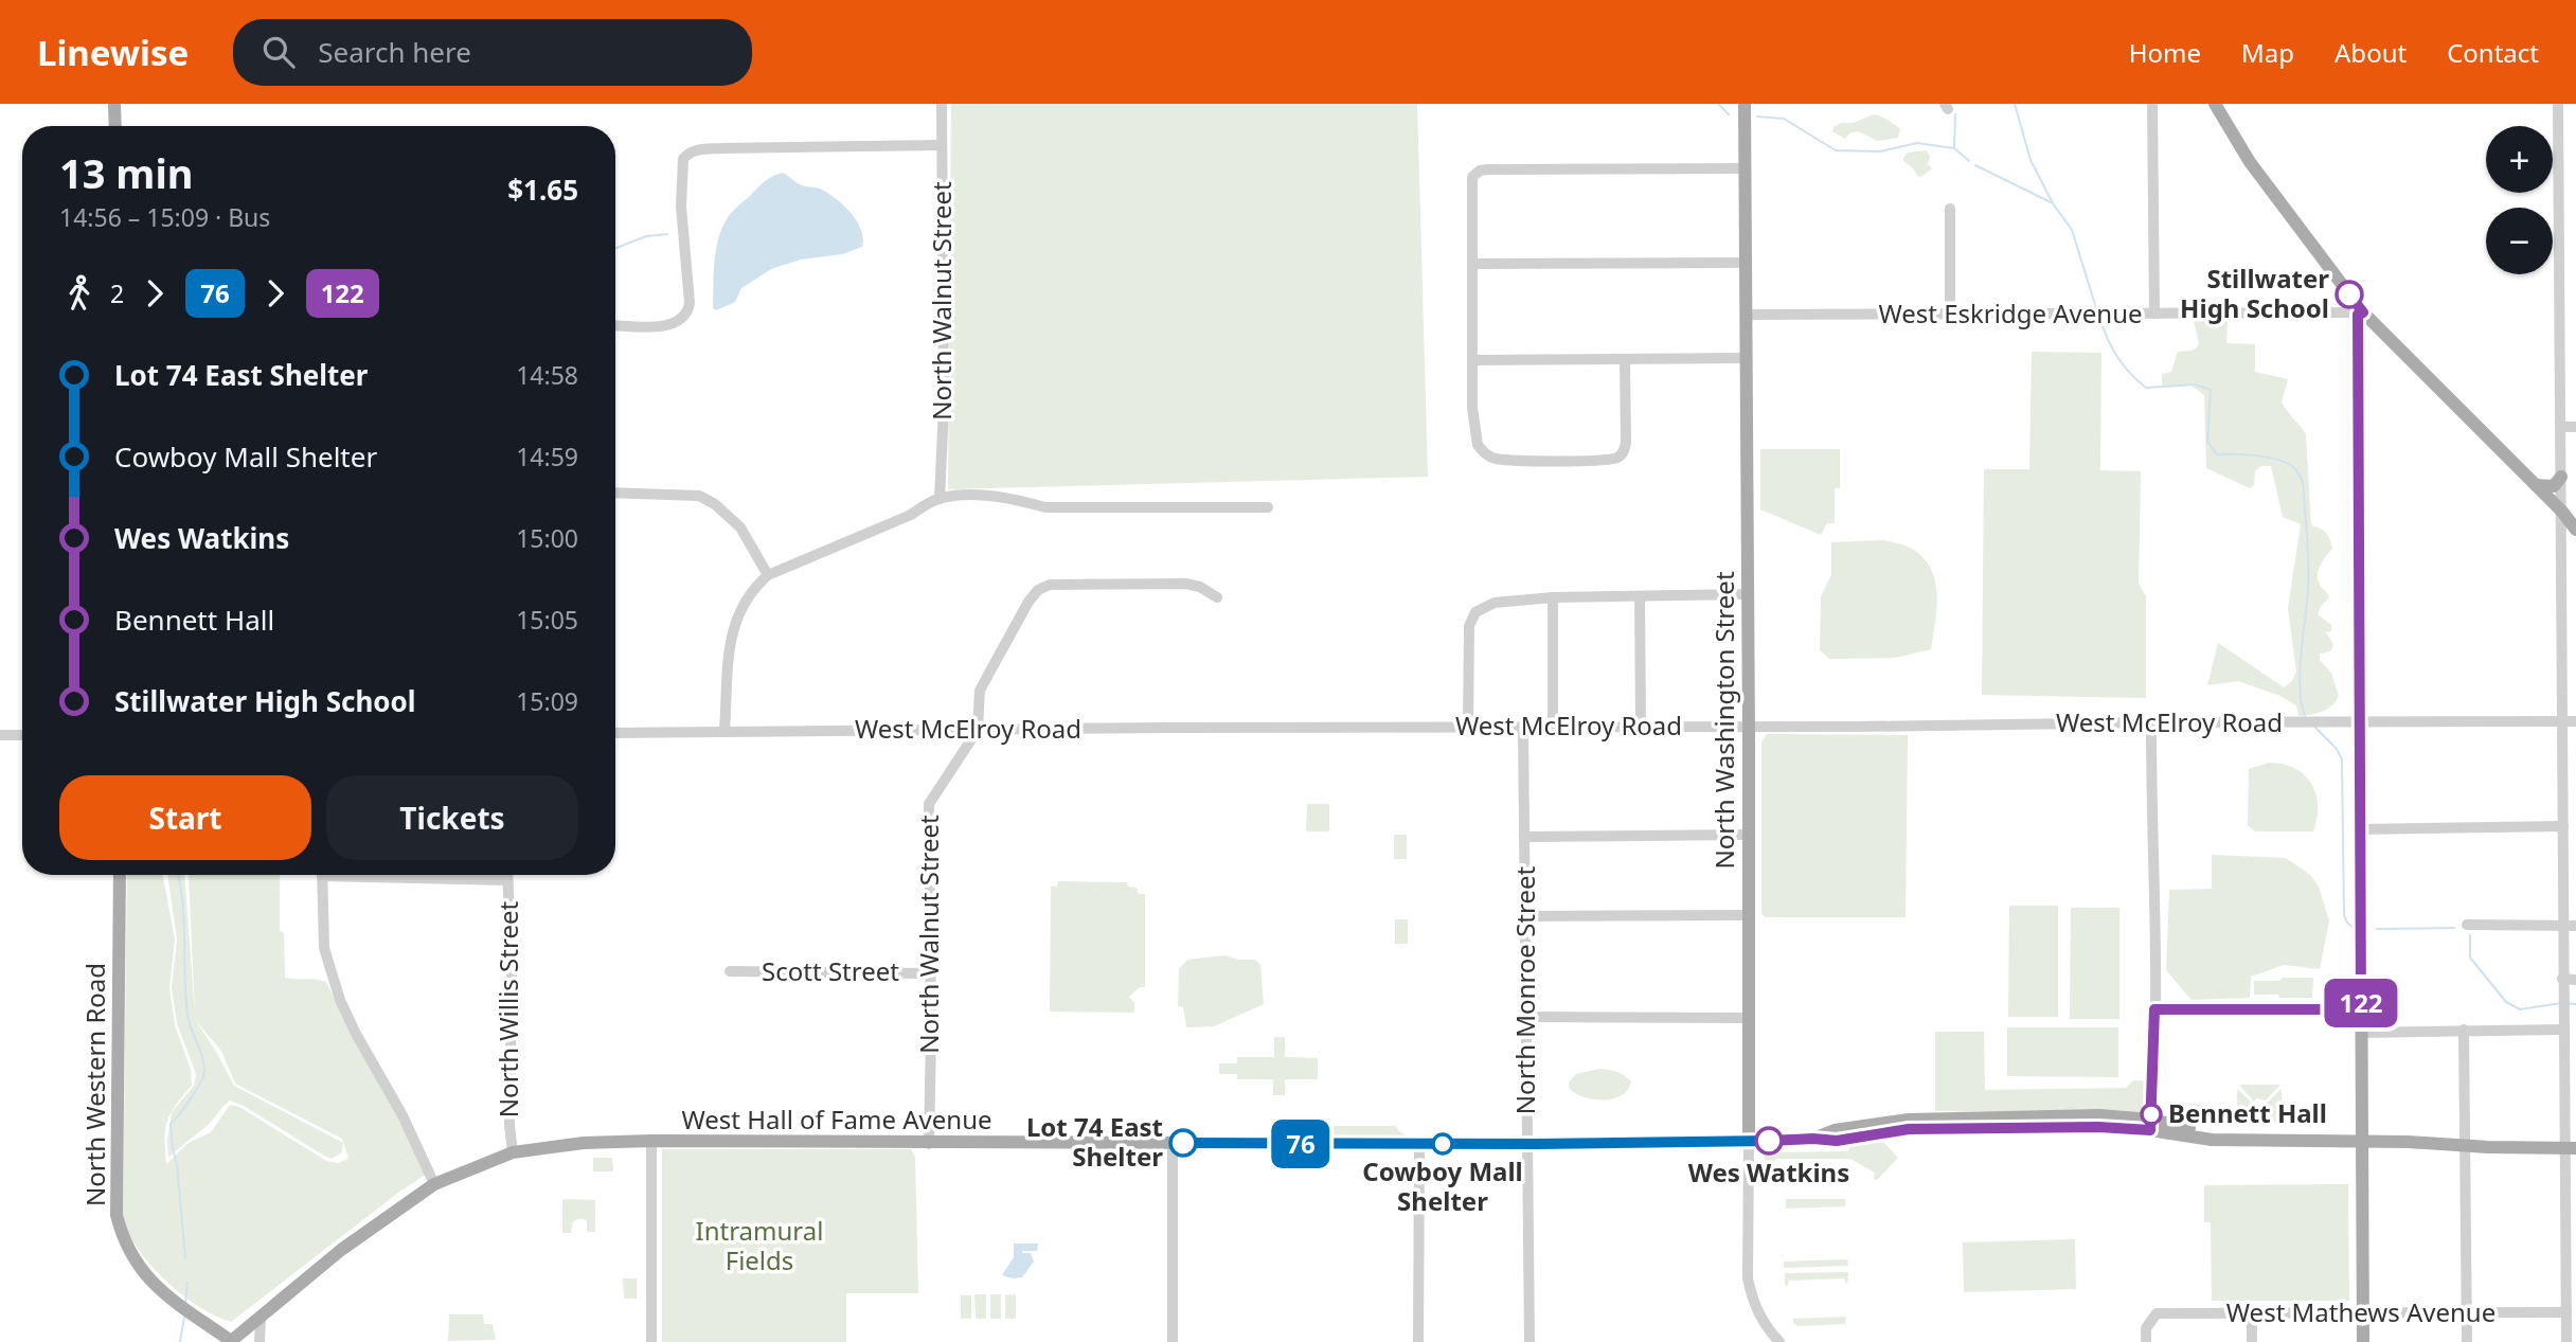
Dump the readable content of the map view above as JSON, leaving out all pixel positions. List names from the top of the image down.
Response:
{
  "streets": {
    "main road": ["North Washington Street", "North Western Road", "West Hall of Fame Avenue"],
    "street": [
      "North Walnut Street",
      "West Eskridge Avenue",
      "West McElroy Road",
      "Scott Street",
      "North Monroe Street",
      "North Willis Street",
      "West Mathews Avenue"
    ]
  },
  "crossings": [
    ["North Walnut Street", "West McElroy Road"],
    ["North Walnut Street", "Scott Street"],
    ["North Walnut Street", "West Hall of Fame Avenue"],
    ["West Eskridge Avenue", "North Washington Street"],
    ["North Washington Street", "West McElroy Road"],
    ["North Washington Street", "West Hall of Fame Avenue"],
    ["West McElroy Road", "North Monroe Street"],
    ["North Monroe Street", "West Hall of Fame Avenue"],
    ["North Willis Street", "West Hall of Fame Avenue"],
    ["North Western Road", "West Hall of Fame Avenue"]
  ],
  "parks": ["Intramural Fields"],
  "places": [
    "Stillwater High School",
    "Bennett Hall",
    "Wes Watkins",
    "Lot 74 East Shelter",
    "Cowboy Mall Shelter"
  ],
  "lines": ["bus line 122", "bus line 76"],
  "page": {
    "header": "Linewise",
    "search": "Search here",
    "nav": [
      "Home",
      "Map",
      "About",
      "Contact"
    ],
    "on_map": ["76", "122"],
    "map_buttons": ["+", "−"],
    "heading": ["13 min", "14:56 – 15:09 · Bus", "$1.65"],
    "legs": ["2", "76", "122"],
    "list": [
      {
        "name": "Lot 74 East Shelter",
        "value": "14:58"
      },
      {
        "name": "Cowboy Mall Shelter",
        "value": "14:59"
      },
      {
        "name": "Wes Watkins",
        "value": "15:00"
      },
      {
        "name": "Bennett Hall",
        "value": "15:05"
      },
      {
        "name": "Stillwater High School",
        "value": "15:09"
      }
    ],
    "buttons": ["Start", "Tickets"]
  }
}
